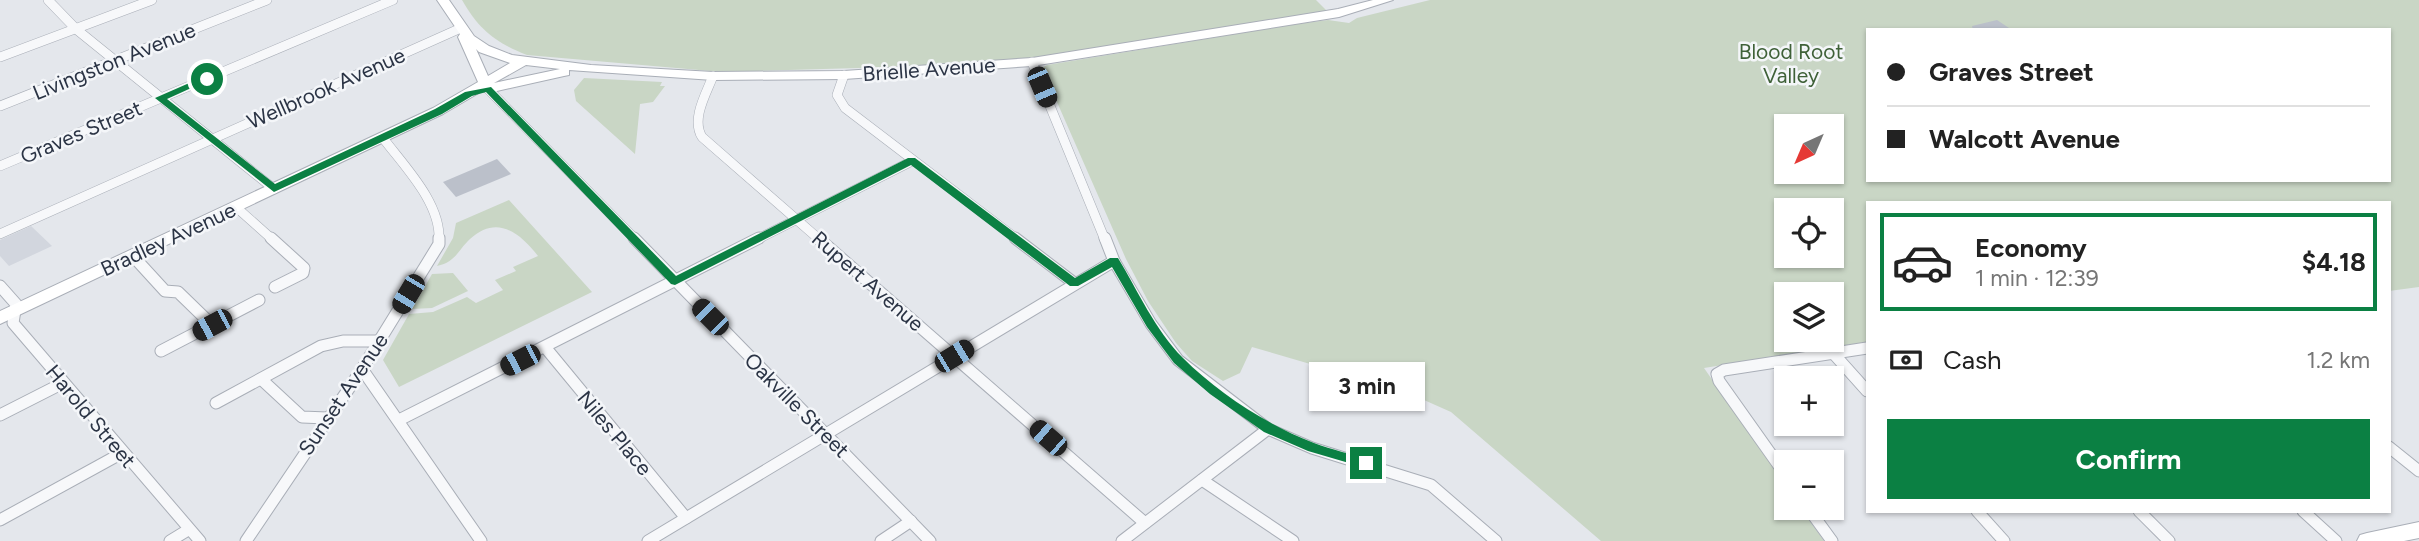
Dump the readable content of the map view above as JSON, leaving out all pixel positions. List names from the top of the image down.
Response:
{
  "streets": {
    "street": [
      "Livingston Avenue",
      "Brielle Avenue",
      "Wellbrook Avenue",
      "Graves Street",
      "Bradley Avenue",
      "Rupert Avenue",
      "Sunset Avenue",
      "Oakville Street",
      "Harold Street",
      "Niles Place"
    ]
  },
  "crossings": [
    ["Brielle Avenue", "Wellbrook Avenue"],
    ["Brielle Avenue", "Bradley Avenue"],
    ["Brielle Avenue", "Rupert Avenue"],
    ["Brielle Avenue", "Oakville Street"],
    ["Bradley Avenue", "Sunset Avenue"],
    ["Bradley Avenue", "Harold Street"]
  ],
  "parks": ["Blood Root Valley"],
  "north": "bottom left",
  "page": {
    "banner": ["Graves Street", "Walcott Avenue"],
    "map_buttons": ["+", "−"],
    "list": [
      {
        "name": "Economy",
        "note": "1 min · 12:39",
        "value": "$4.18"
      }
    ],
    "pay": ["Cash", "1.2 km"],
    "bubble": "3 min",
    "buttons": "Confirm"
  }
}
